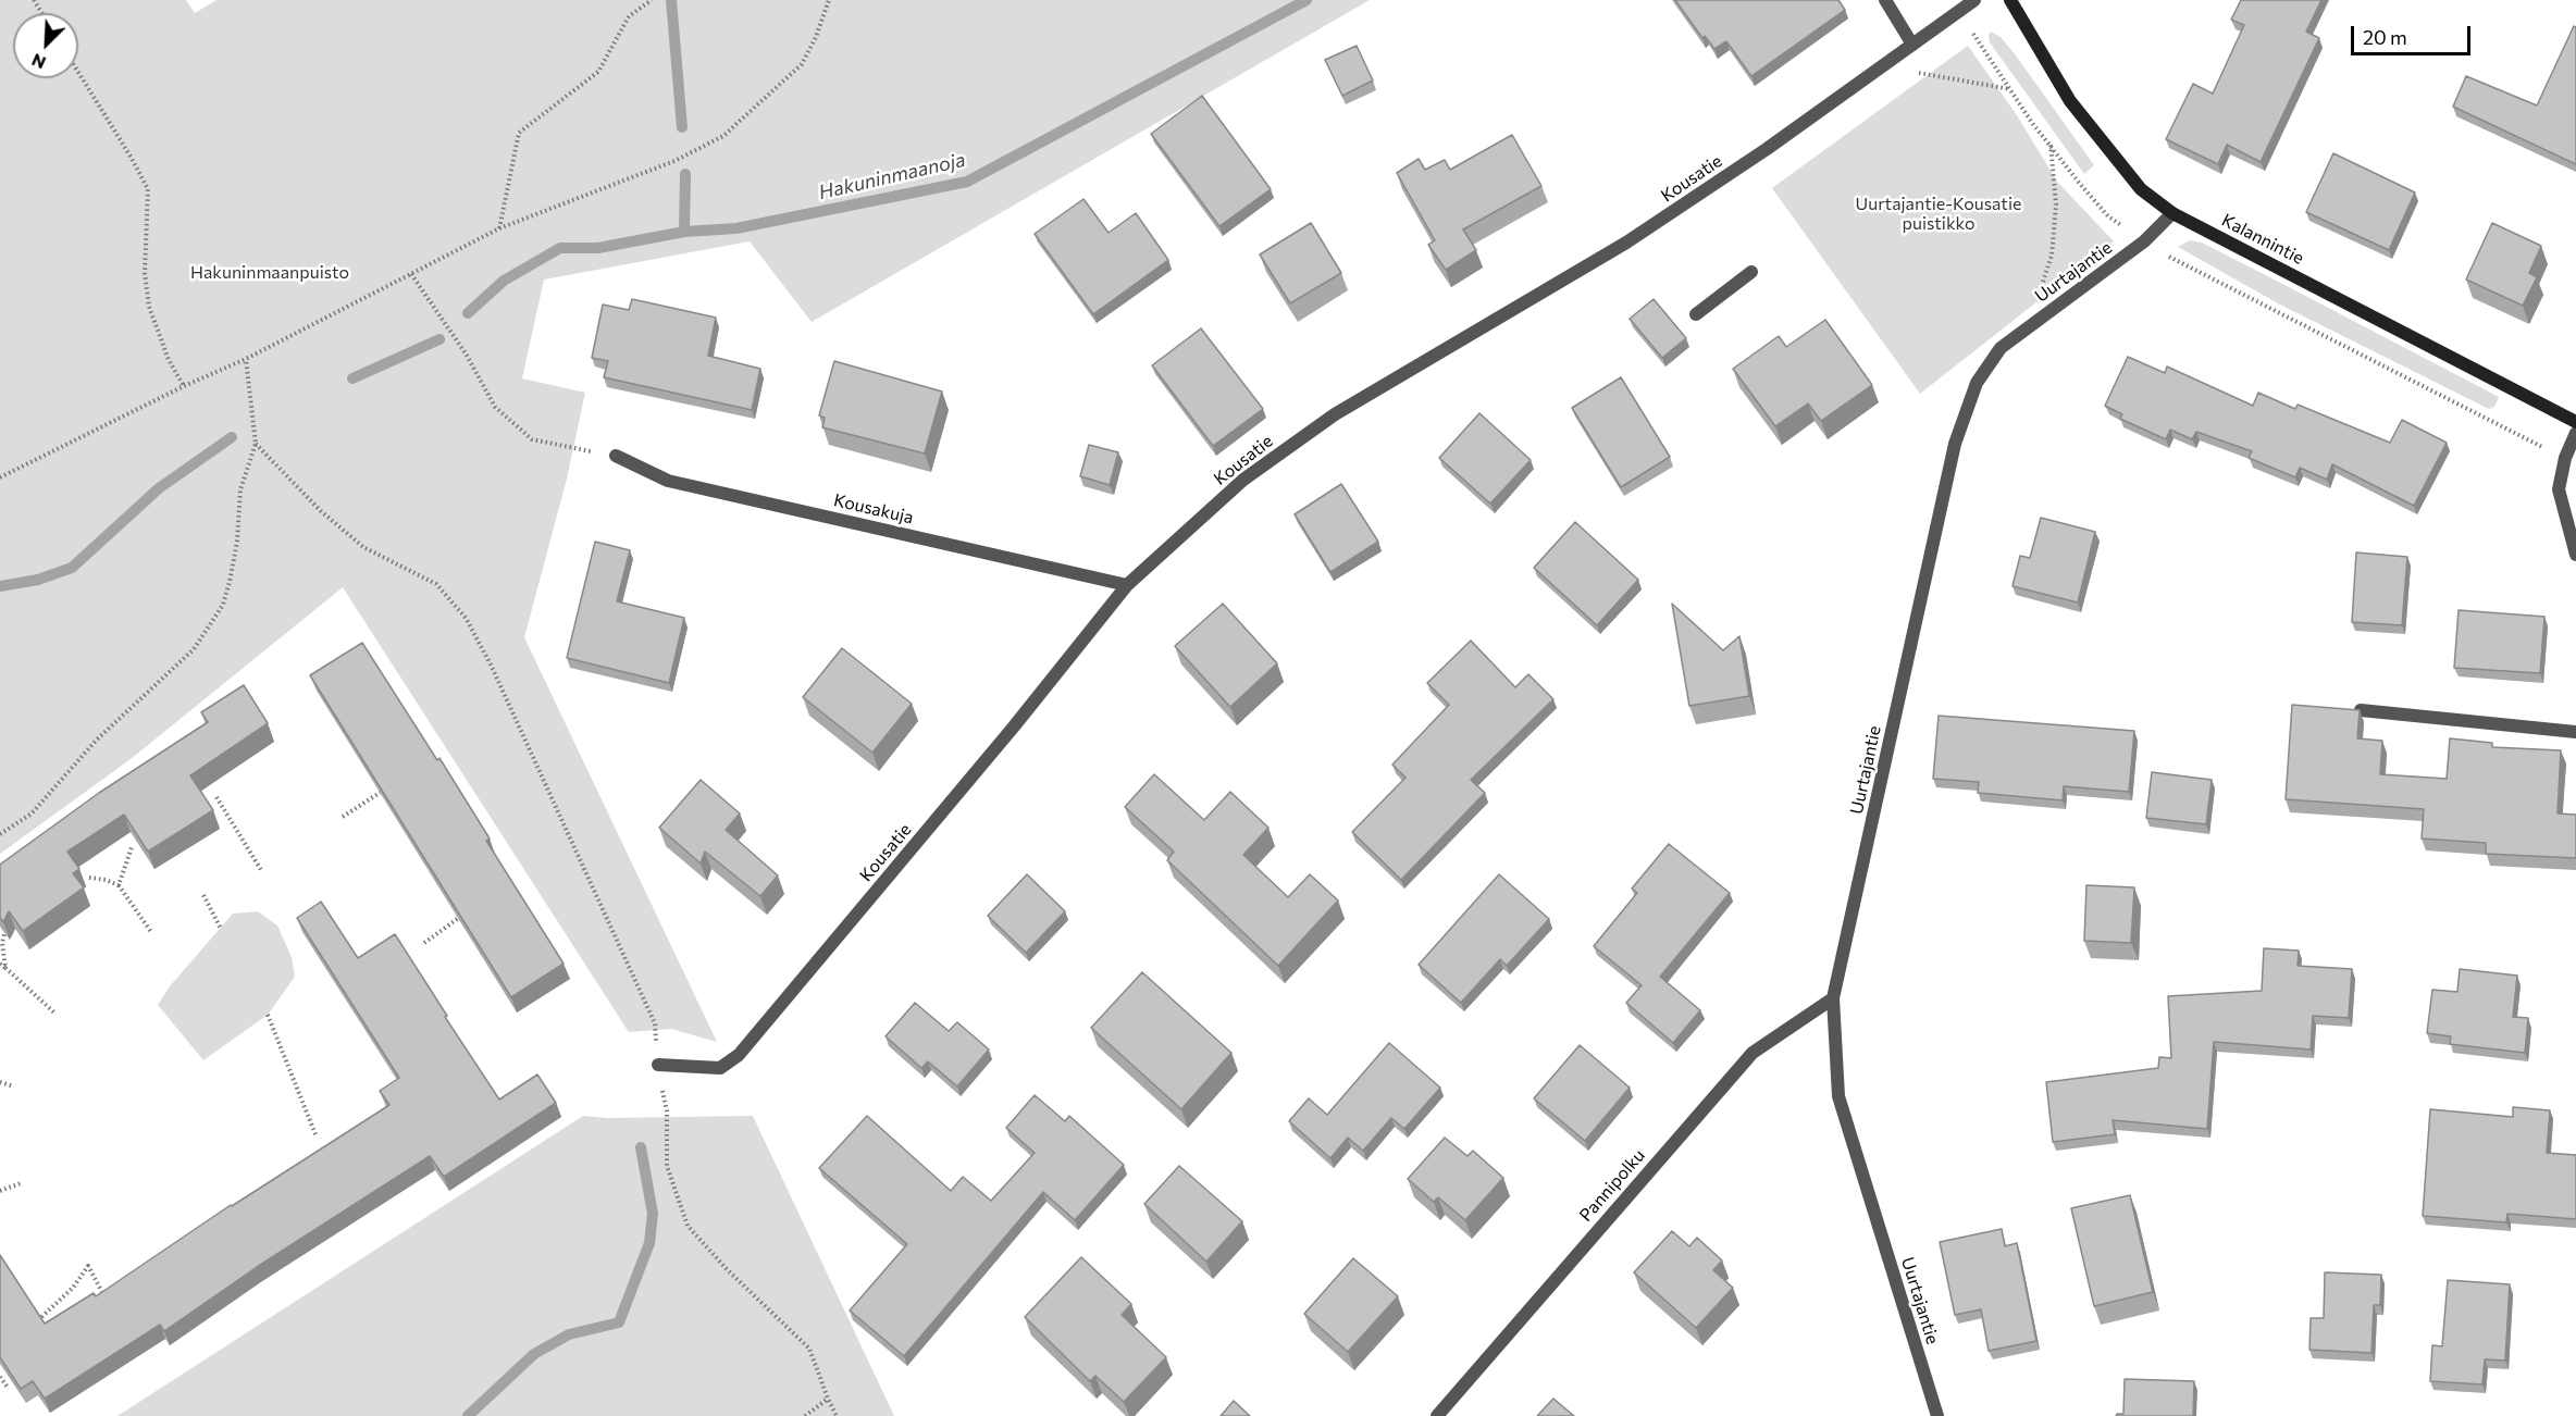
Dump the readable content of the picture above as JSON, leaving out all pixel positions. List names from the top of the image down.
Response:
{
  "streets": {
    "street": [
      "Kousatie",
      "Kalannintie",
      "Uurtajantie",
      "Kousakuja",
      "Pannipolku"
    ]
  },
  "crossings": [
    ["Kousatie", "Kousakuja"],
    ["Kalannintie", "Uurtajantie"],
    ["Uurtajantie", "Pannipolku"]
  ],
  "water": ["Hakuninmaanoja"],
  "parks": ["Uurtajantie-Kousatie puistikko", "Hakuninmaanpuisto"],
  "scale_bar": "20 m",
  "north": "bottom left"
}
